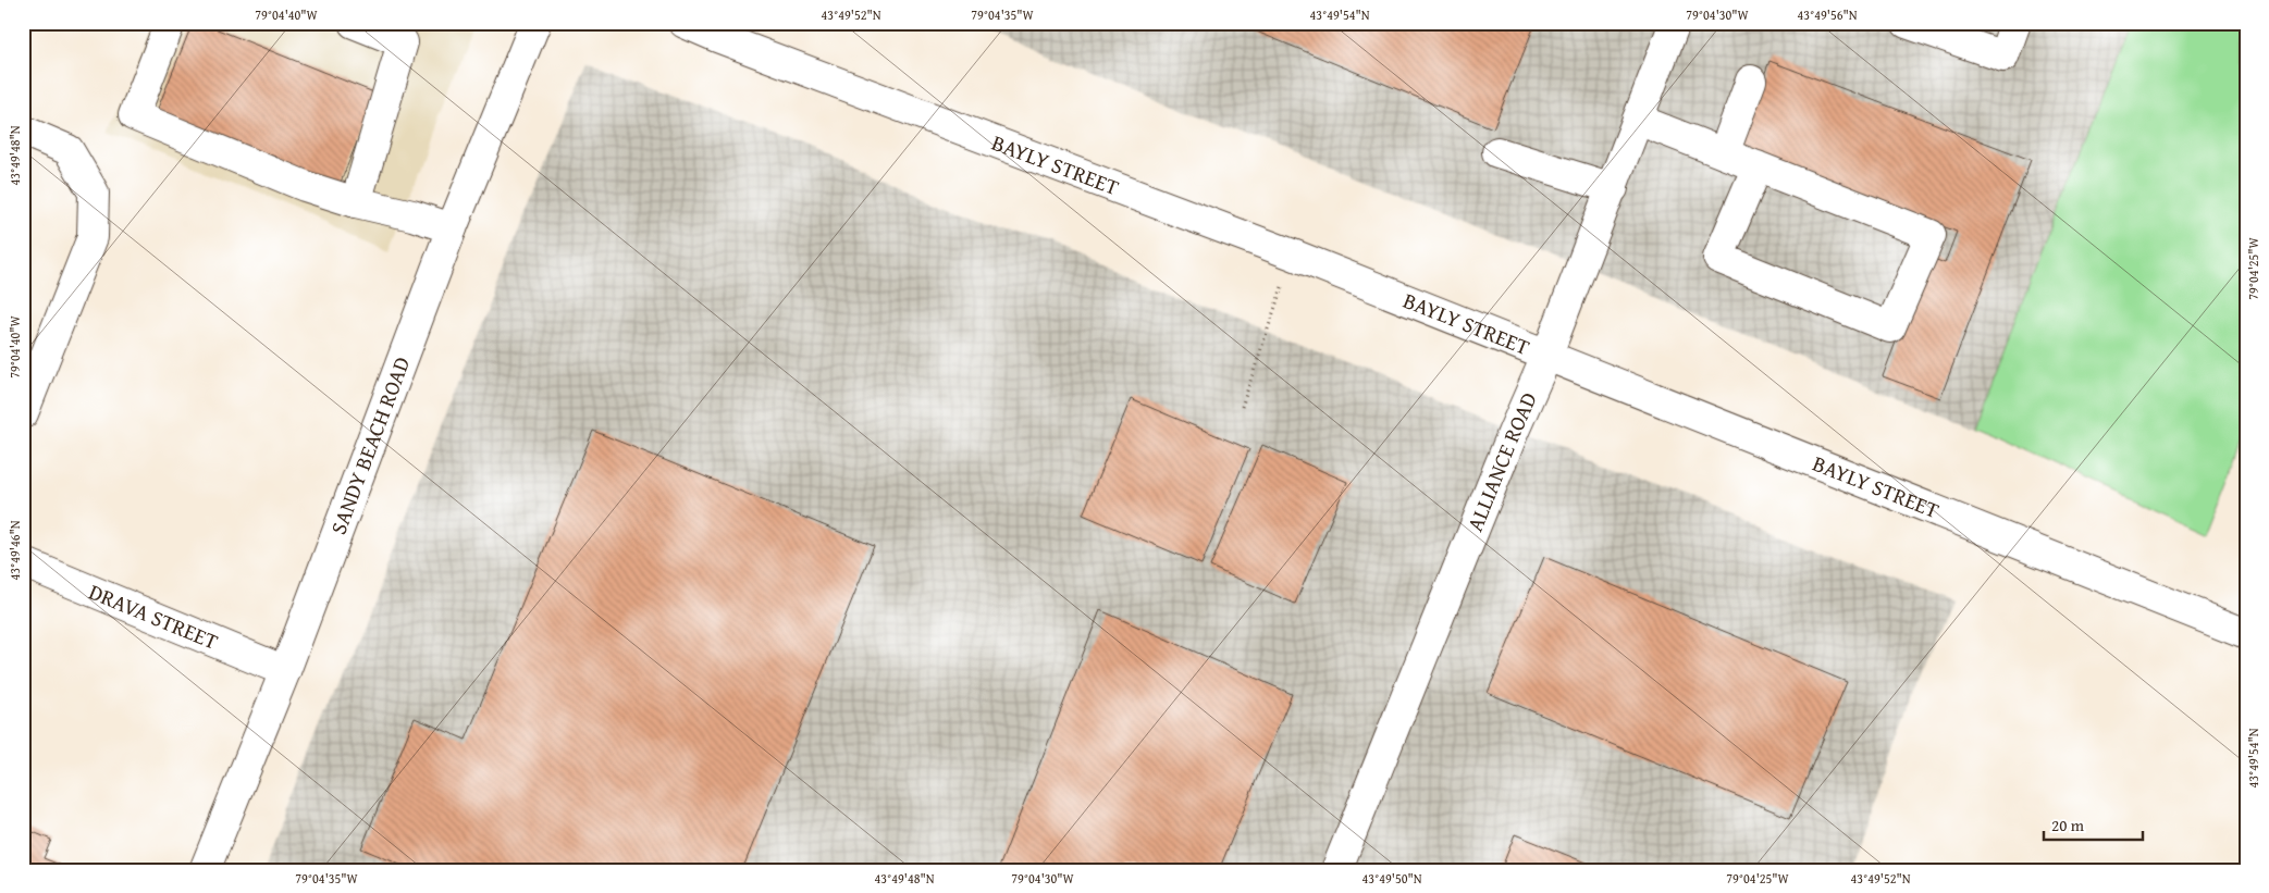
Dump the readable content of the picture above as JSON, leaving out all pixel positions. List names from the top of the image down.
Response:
{
  "streets": {
    "street": [
      "BAYLY STREET",
      "SANDY BEACH ROAD",
      "ALLIANCE ROAD",
      "DRAVA STREET"
    ]
  },
  "crossings": [
    ["BAYLY STREET", "ALLIANCE ROAD"],
    ["SANDY BEACH ROAD", "DRAVA STREET"]
  ],
  "scale_bar": "20 m",
  "coordinates": [
    "79°04'40\"W",
    "43°49'52\"N",
    "79°04'35\"W",
    "43°49'54\"N",
    "79°04'30\"W",
    "43°49'56\"N",
    "43°49'48\"N",
    "79°04'25\"W",
    "43°49'46\"N",
    "43°49'50\"N"
  ]
}
